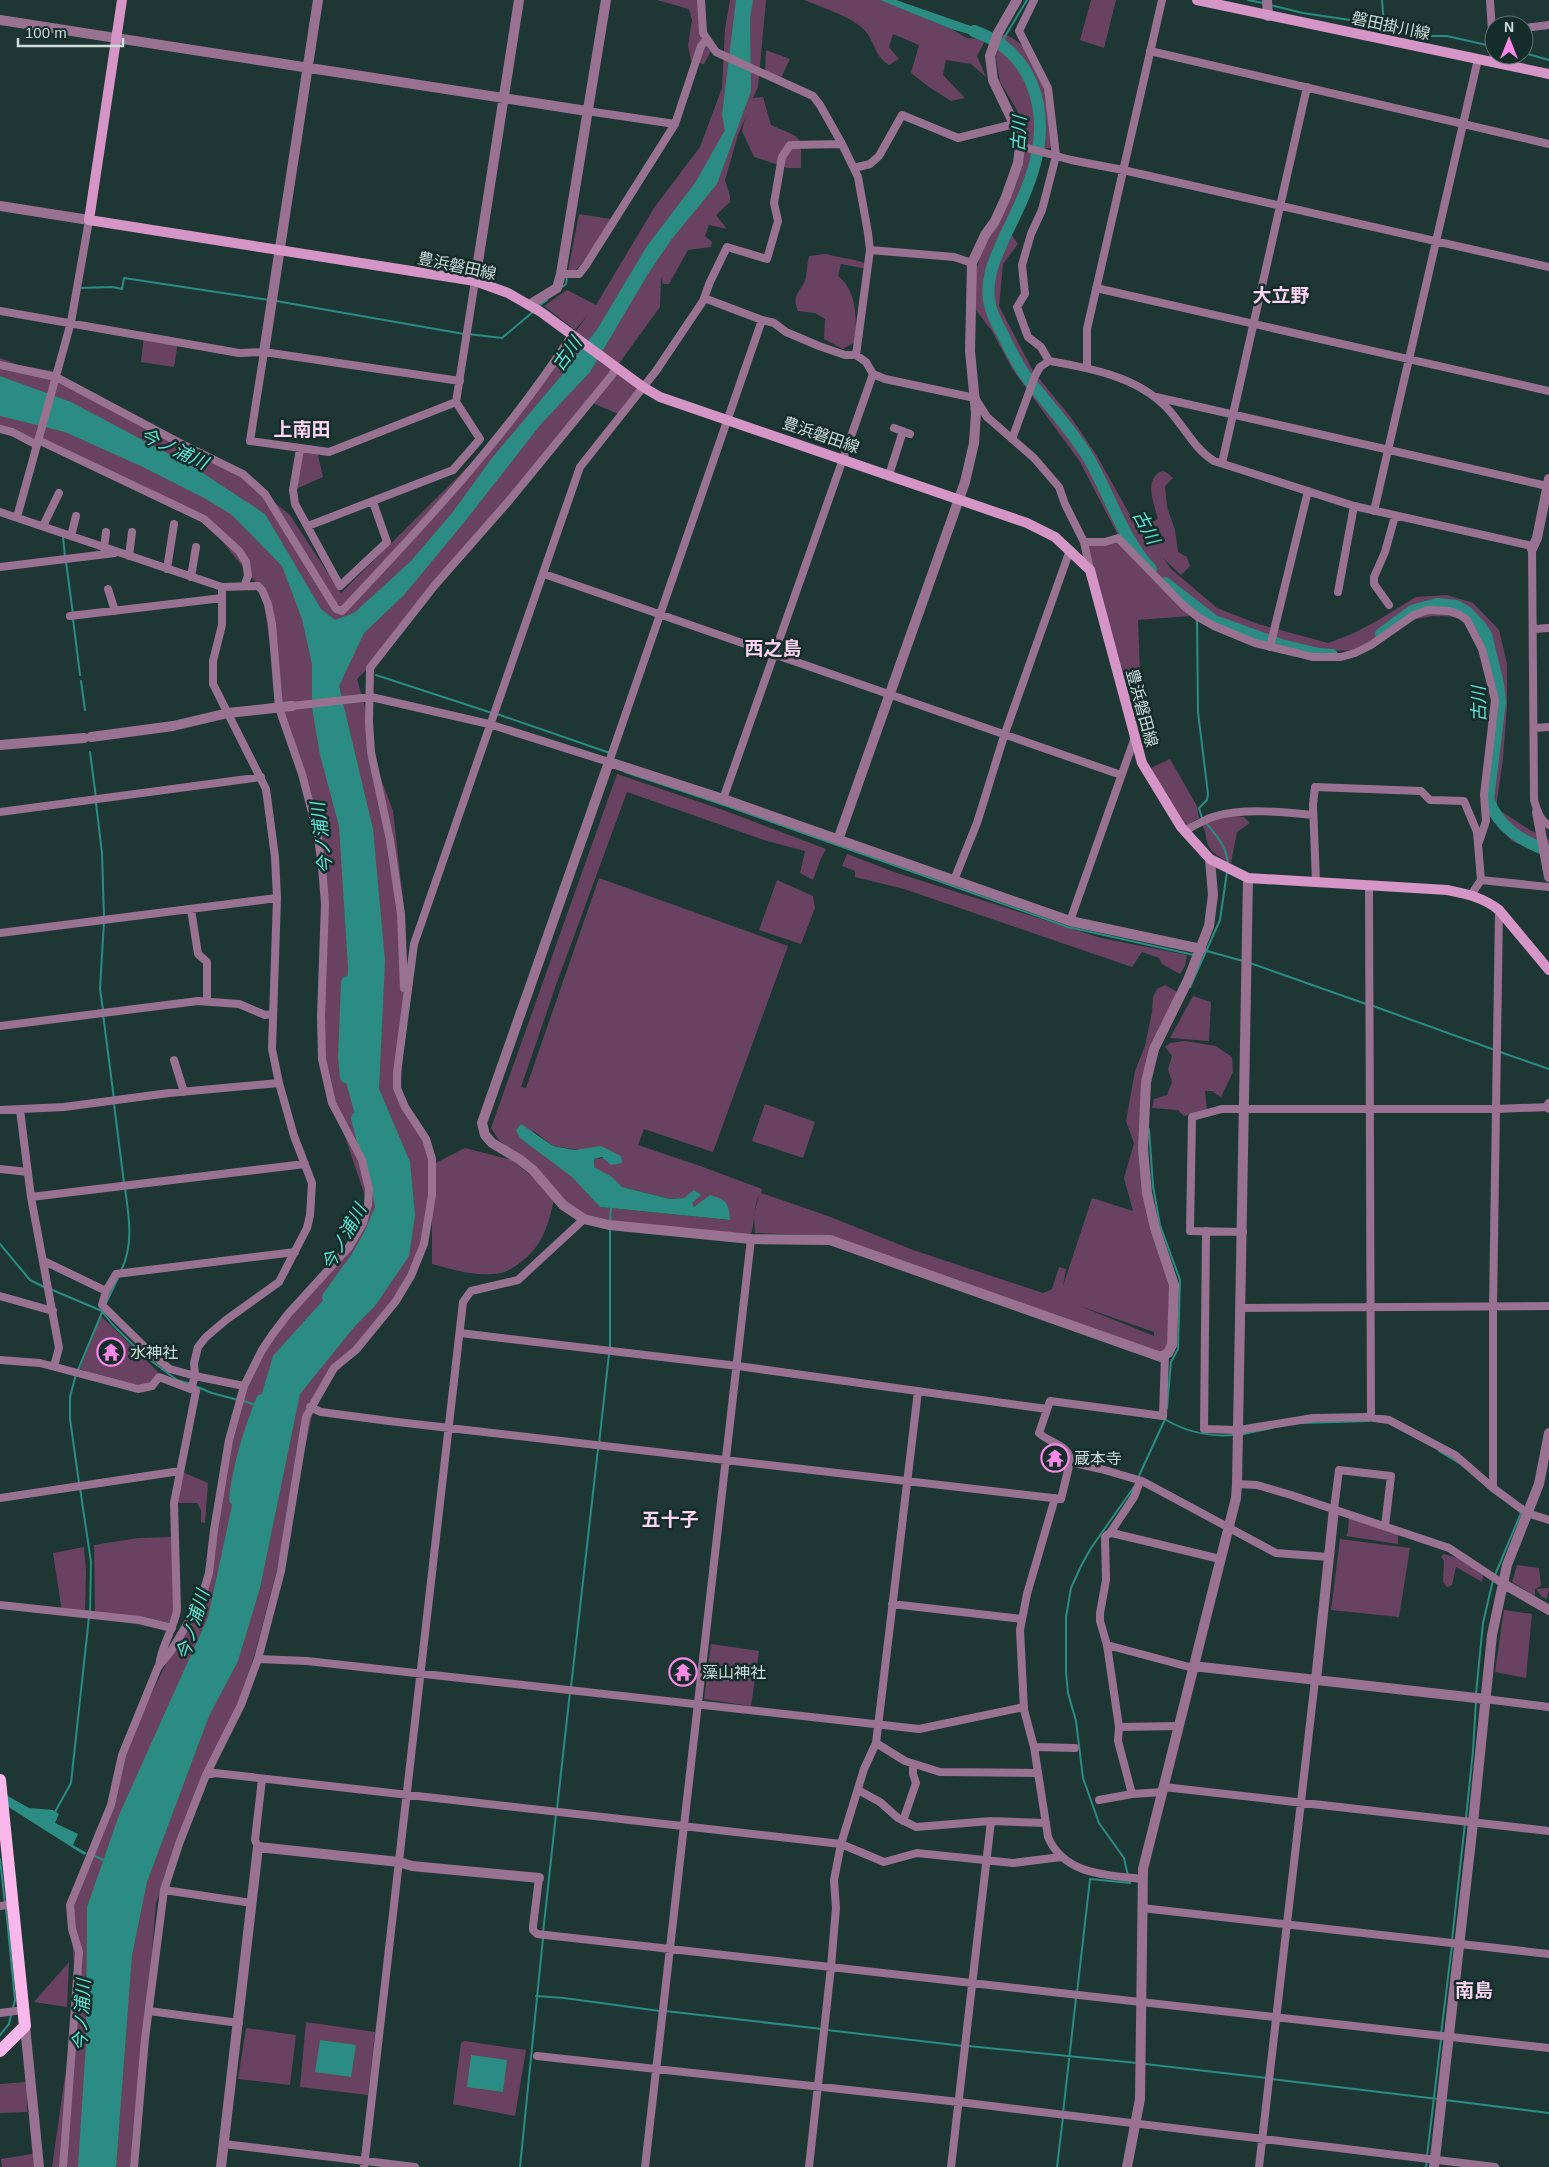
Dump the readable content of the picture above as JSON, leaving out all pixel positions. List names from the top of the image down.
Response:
{
  "streets": {
    "main road": ["磐田掛川線", "豊浜磐田線"]
  },
  "districts": [
    "大立野",
    "上南田",
    "西之島",
    "五十子",
    "南島"
  ],
  "water": ["古川", "今ノ浦川"],
  "places": {
    "temple": ["水神社", "蔵本寺", "藻山神社"]
  },
  "scale_bar": "100 m",
  "north": "top"
}
